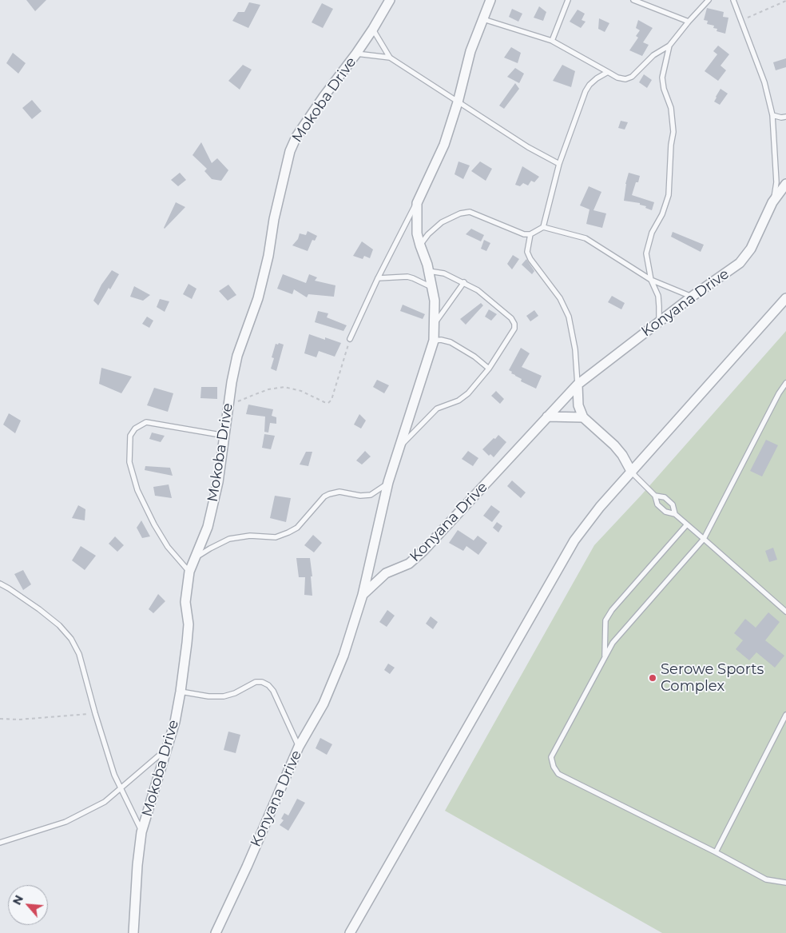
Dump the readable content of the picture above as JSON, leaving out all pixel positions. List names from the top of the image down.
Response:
{
  "streets": {
    "street": ["Mokoba Drive", "Konyana Drive"]
  },
  "places": ["Serowe Sports Complex"],
  "north": "top left"
}
